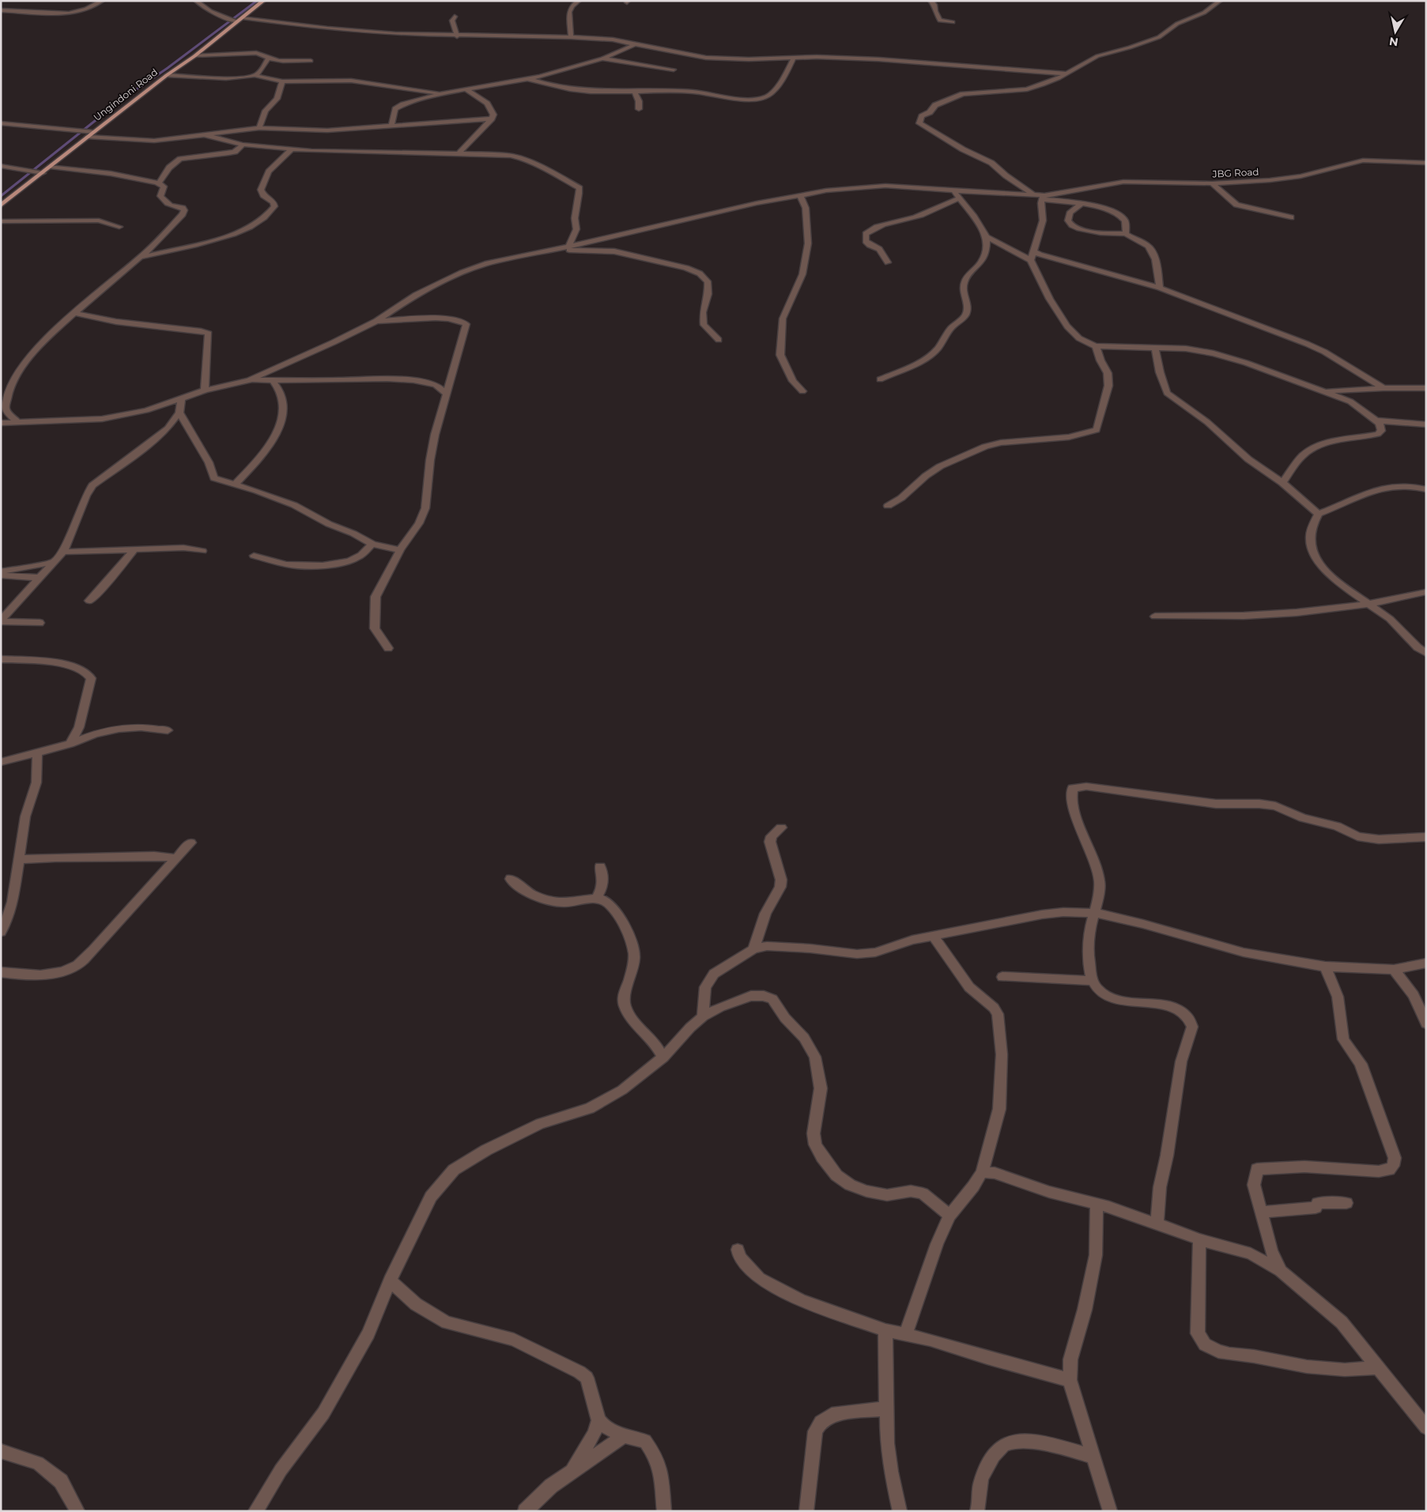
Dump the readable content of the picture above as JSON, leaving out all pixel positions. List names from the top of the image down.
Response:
{
  "streets": {
    "main road": ["Ungindoni Road"],
    "street": ["JBG Road"]
  },
  "north": "bottom"
}
